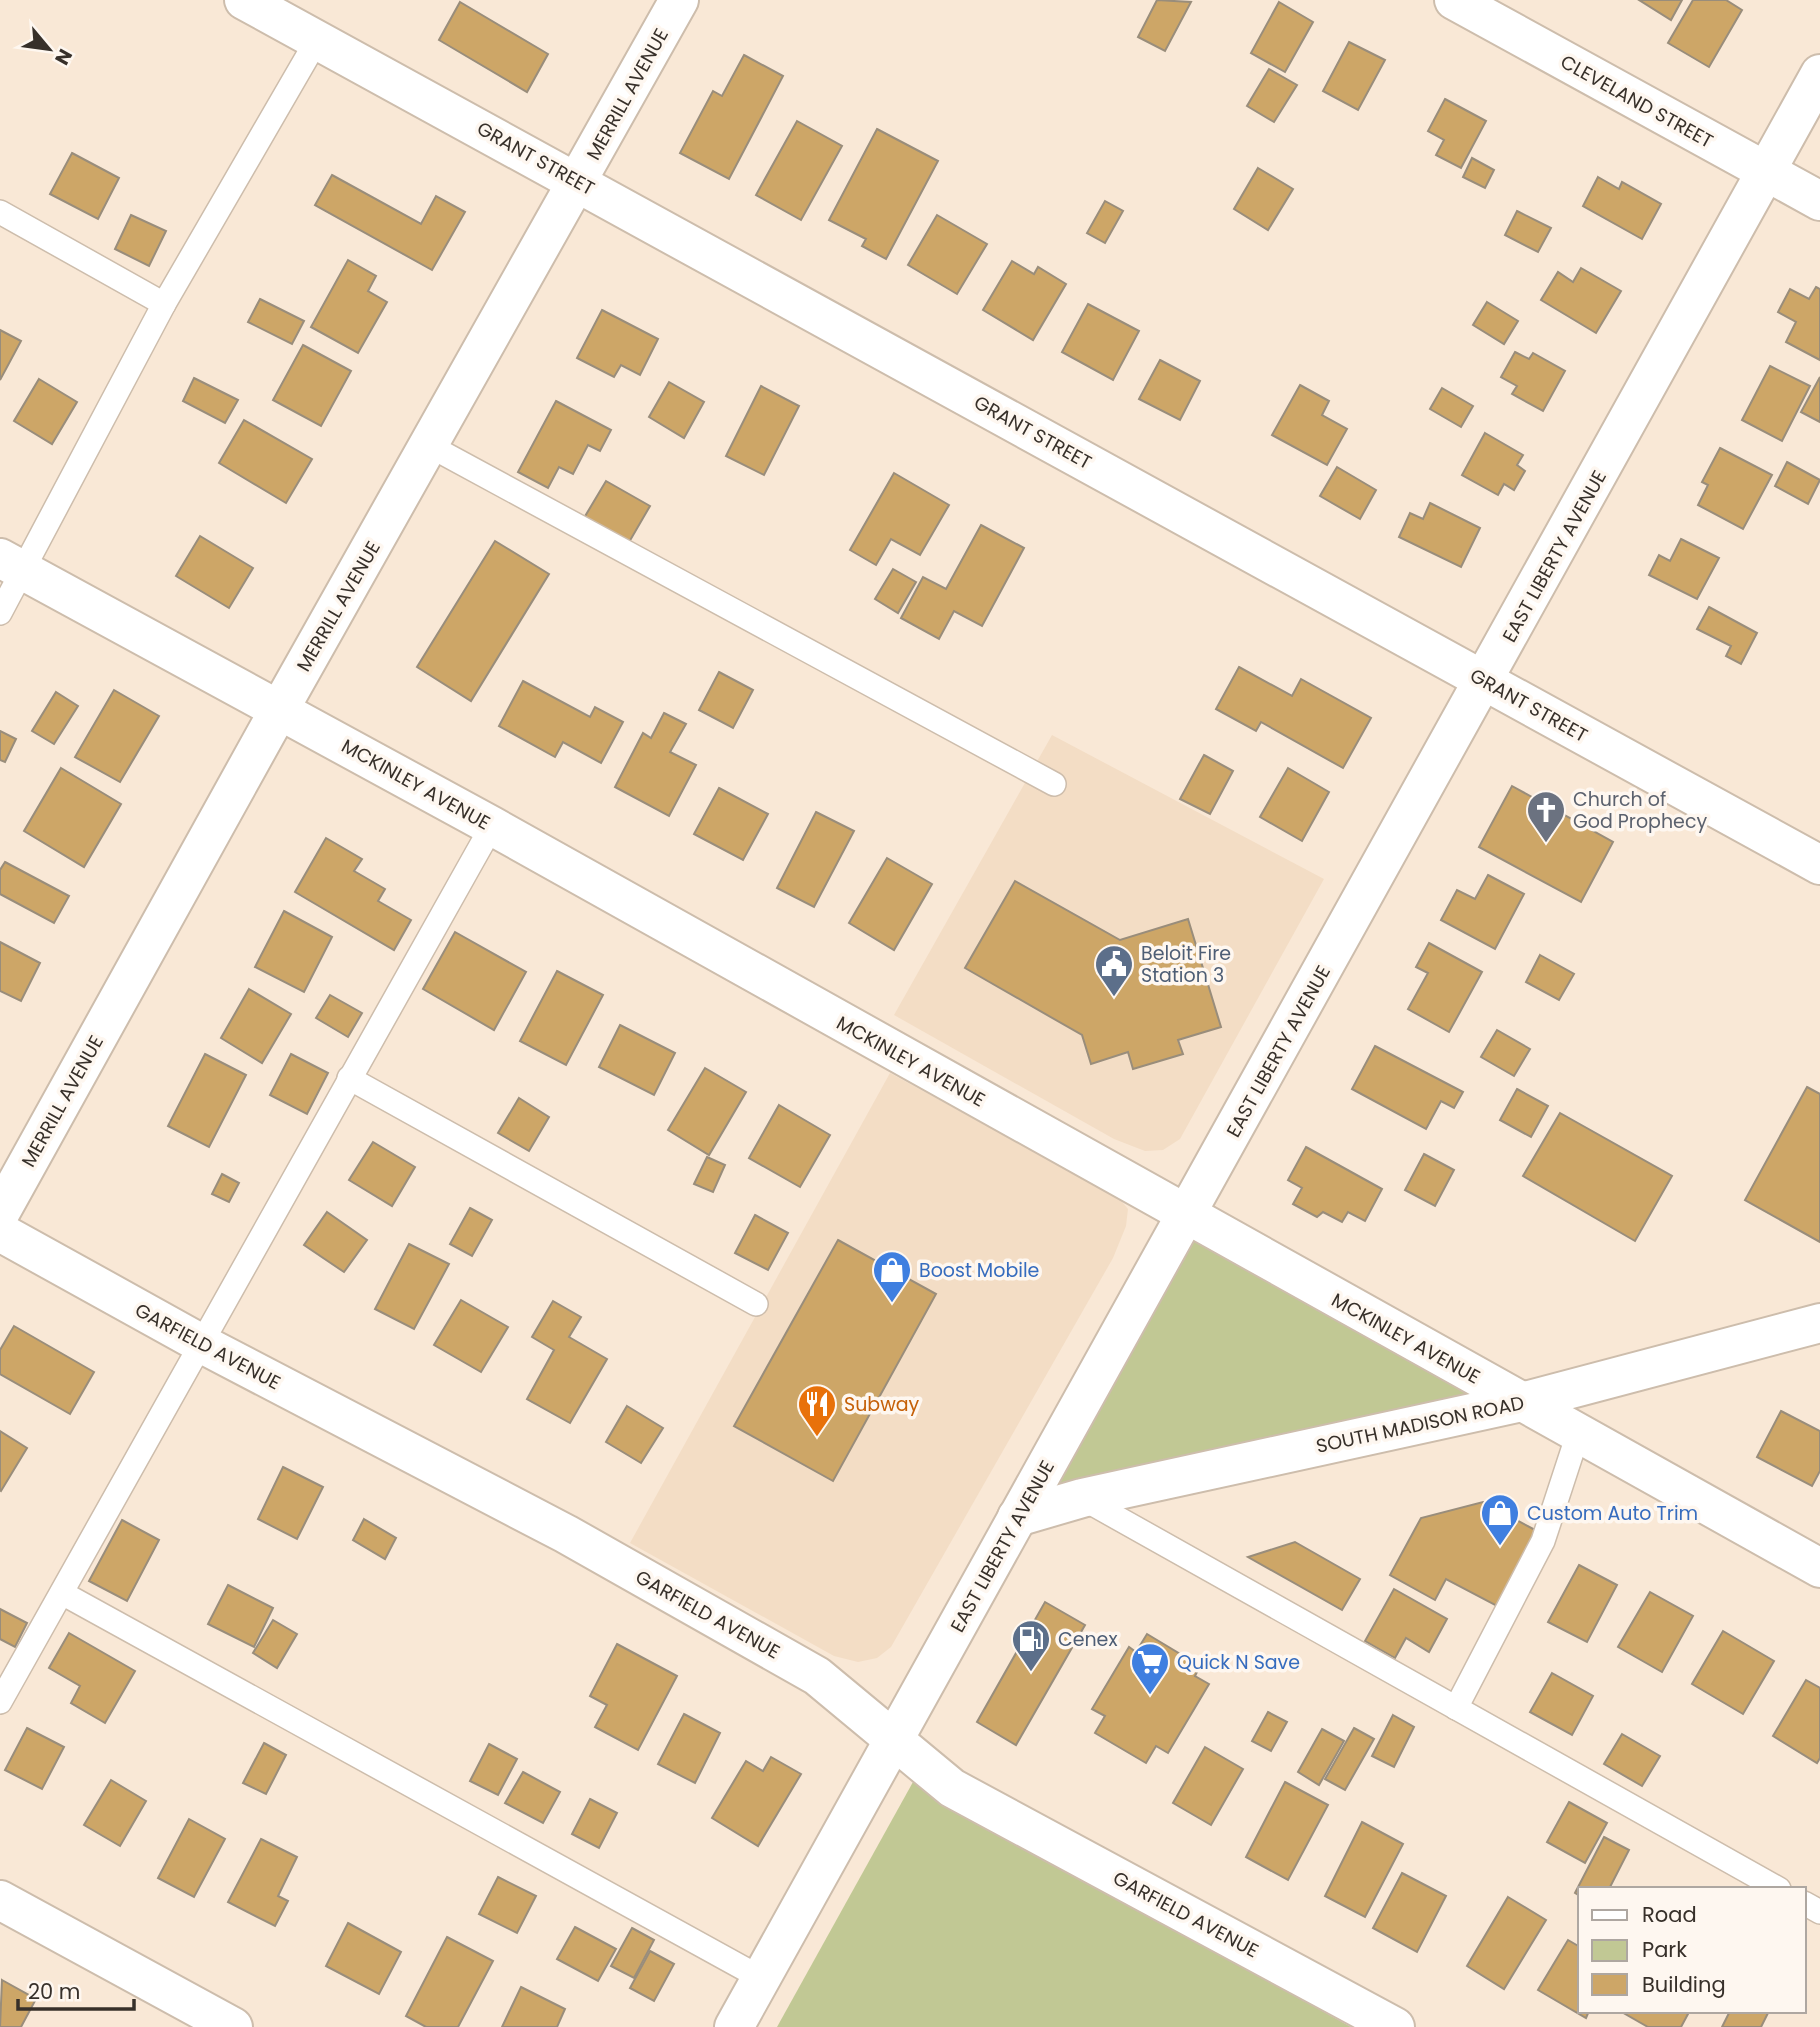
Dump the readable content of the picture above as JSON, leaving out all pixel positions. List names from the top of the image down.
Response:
{
  "streets": {
    "street": [
      "MERRILL AVENUE",
      "CLEVELAND STREET",
      "GRANT STREET",
      "EAST LIBERTY AVENUE",
      "MCKINLEY AVENUE",
      "GARFIELD AVENUE",
      "SOUTH MADISON ROAD"
    ]
  },
  "crossings": [
    ["MERRILL AVENUE", "GRANT STREET"],
    ["MERRILL AVENUE", "MCKINLEY AVENUE"],
    ["CLEVELAND STREET", "EAST LIBERTY AVENUE"],
    ["GRANT STREET", "EAST LIBERTY AVENUE"],
    ["EAST LIBERTY AVENUE", "MCKINLEY AVENUE"],
    ["EAST LIBERTY AVENUE", "GARFIELD AVENUE"],
    ["EAST LIBERTY AVENUE", "SOUTH MADISON ROAD"],
    ["MCKINLEY AVENUE", "SOUTH MADISON ROAD"]
  ],
  "places": {
    "church": ["Church of God Prophecy"],
    "public building": ["Beloit Fire Station 3"],
    "shop": ["Boost Mobile", "Custom Auto Trim"],
    "restaurant": ["Subway"],
    "fuel station": ["Cenex"],
    "supermarket": ["Quick N Save"]
  },
  "legend": ["Road", "Park", "Building"],
  "scale_bar": "20 m",
  "north": "bottom right"
}
